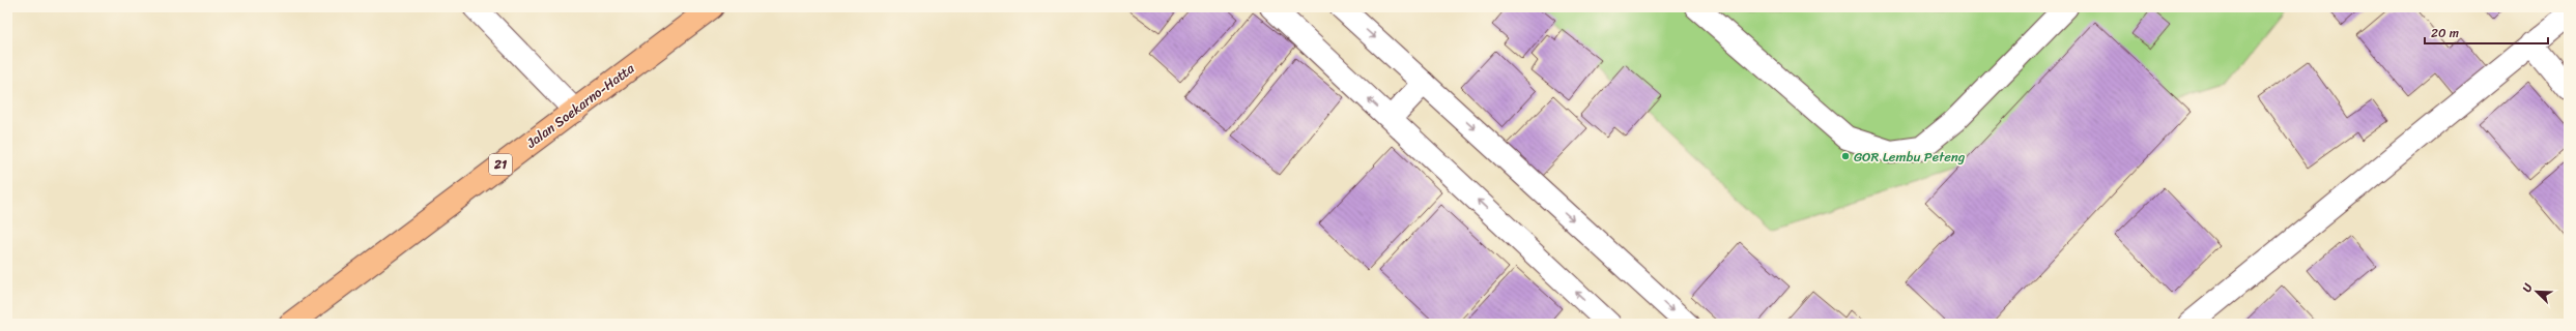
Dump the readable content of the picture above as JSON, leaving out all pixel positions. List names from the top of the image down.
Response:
{
  "streets": {
    "highway": ["Jalan Soekarno-Hatta", "21"]
  },
  "places": ["GOR Lembu Peteng"],
  "scale_bar": "20 m",
  "north": "top left"
}
